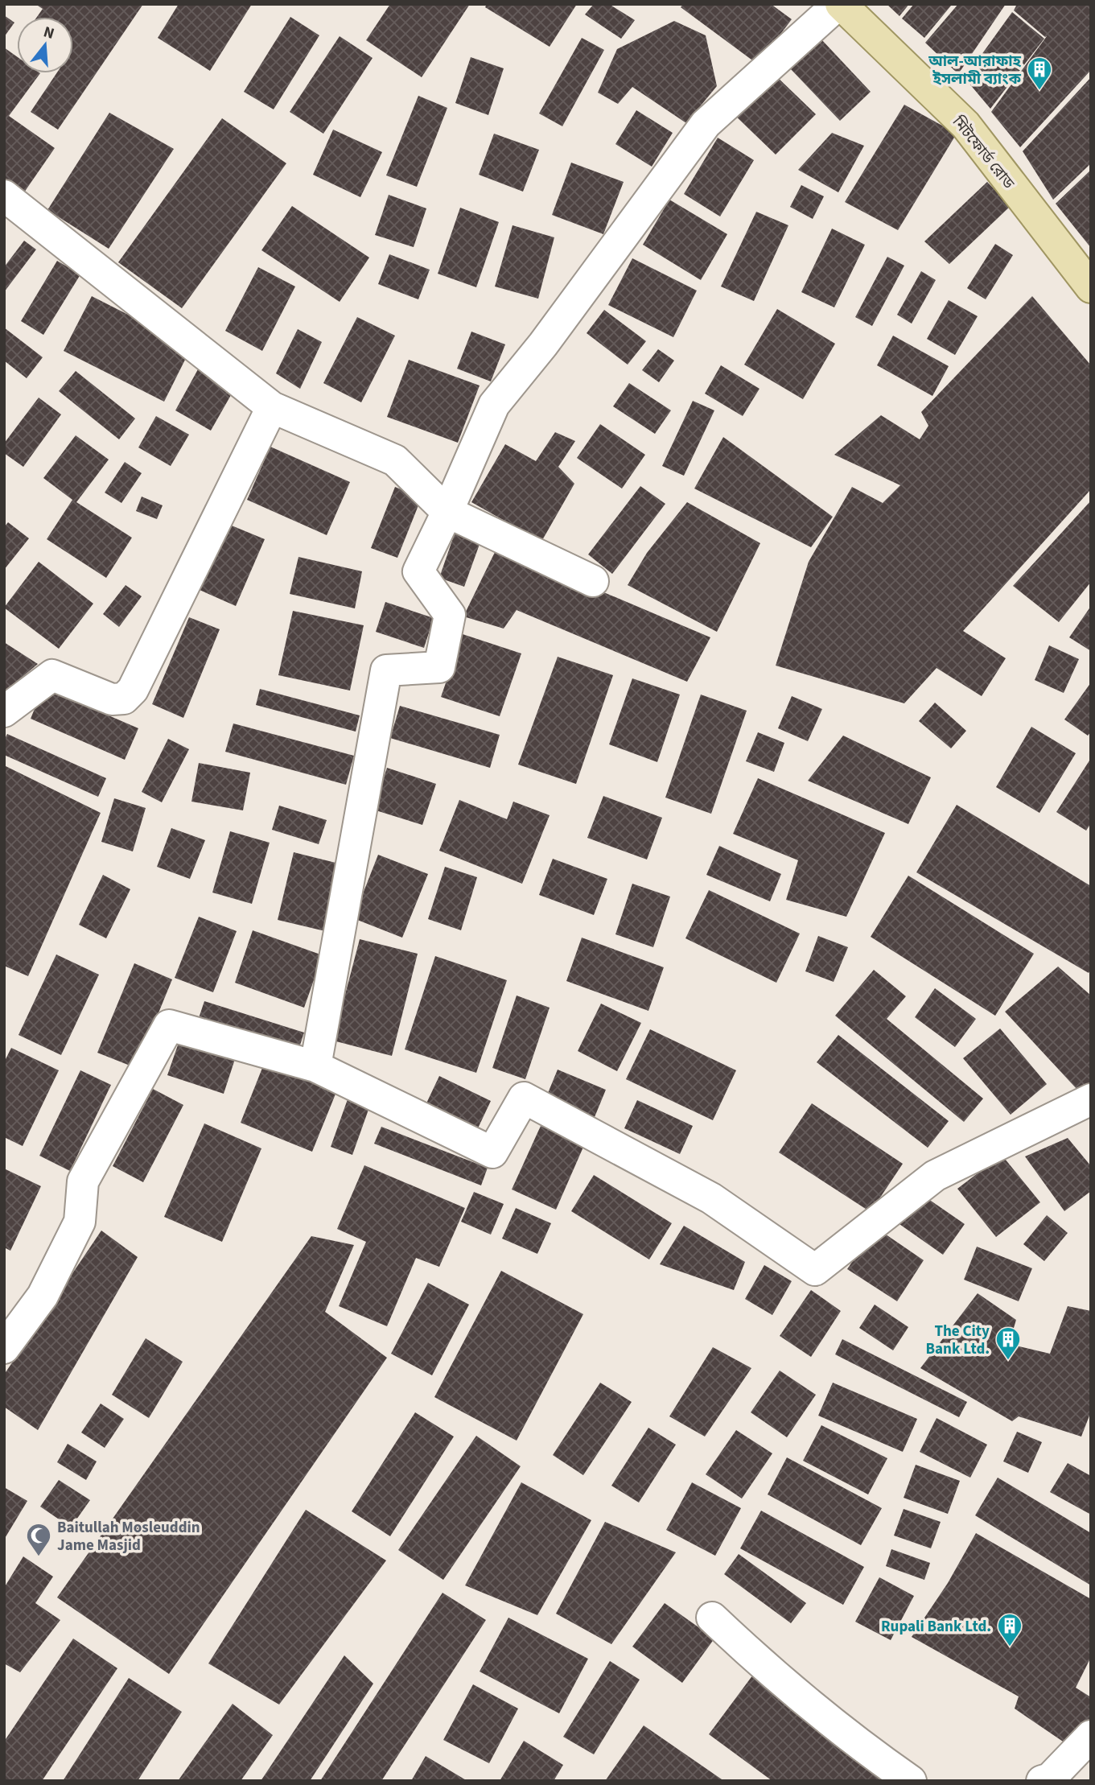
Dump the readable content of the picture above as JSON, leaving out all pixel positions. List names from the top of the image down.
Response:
{
  "streets": {
    "main road": ["মিটফোর্ড রোড"]
  },
  "places": {
    "building": ["আল-আরাফাহ ইসলামী ব্যাংক", "The City Bank Ltd.", "Rupali Bank Ltd."],
    "mosque": ["Baitullah Mosleuddin Jame Masjid"]
  },
  "north": "top"
}
